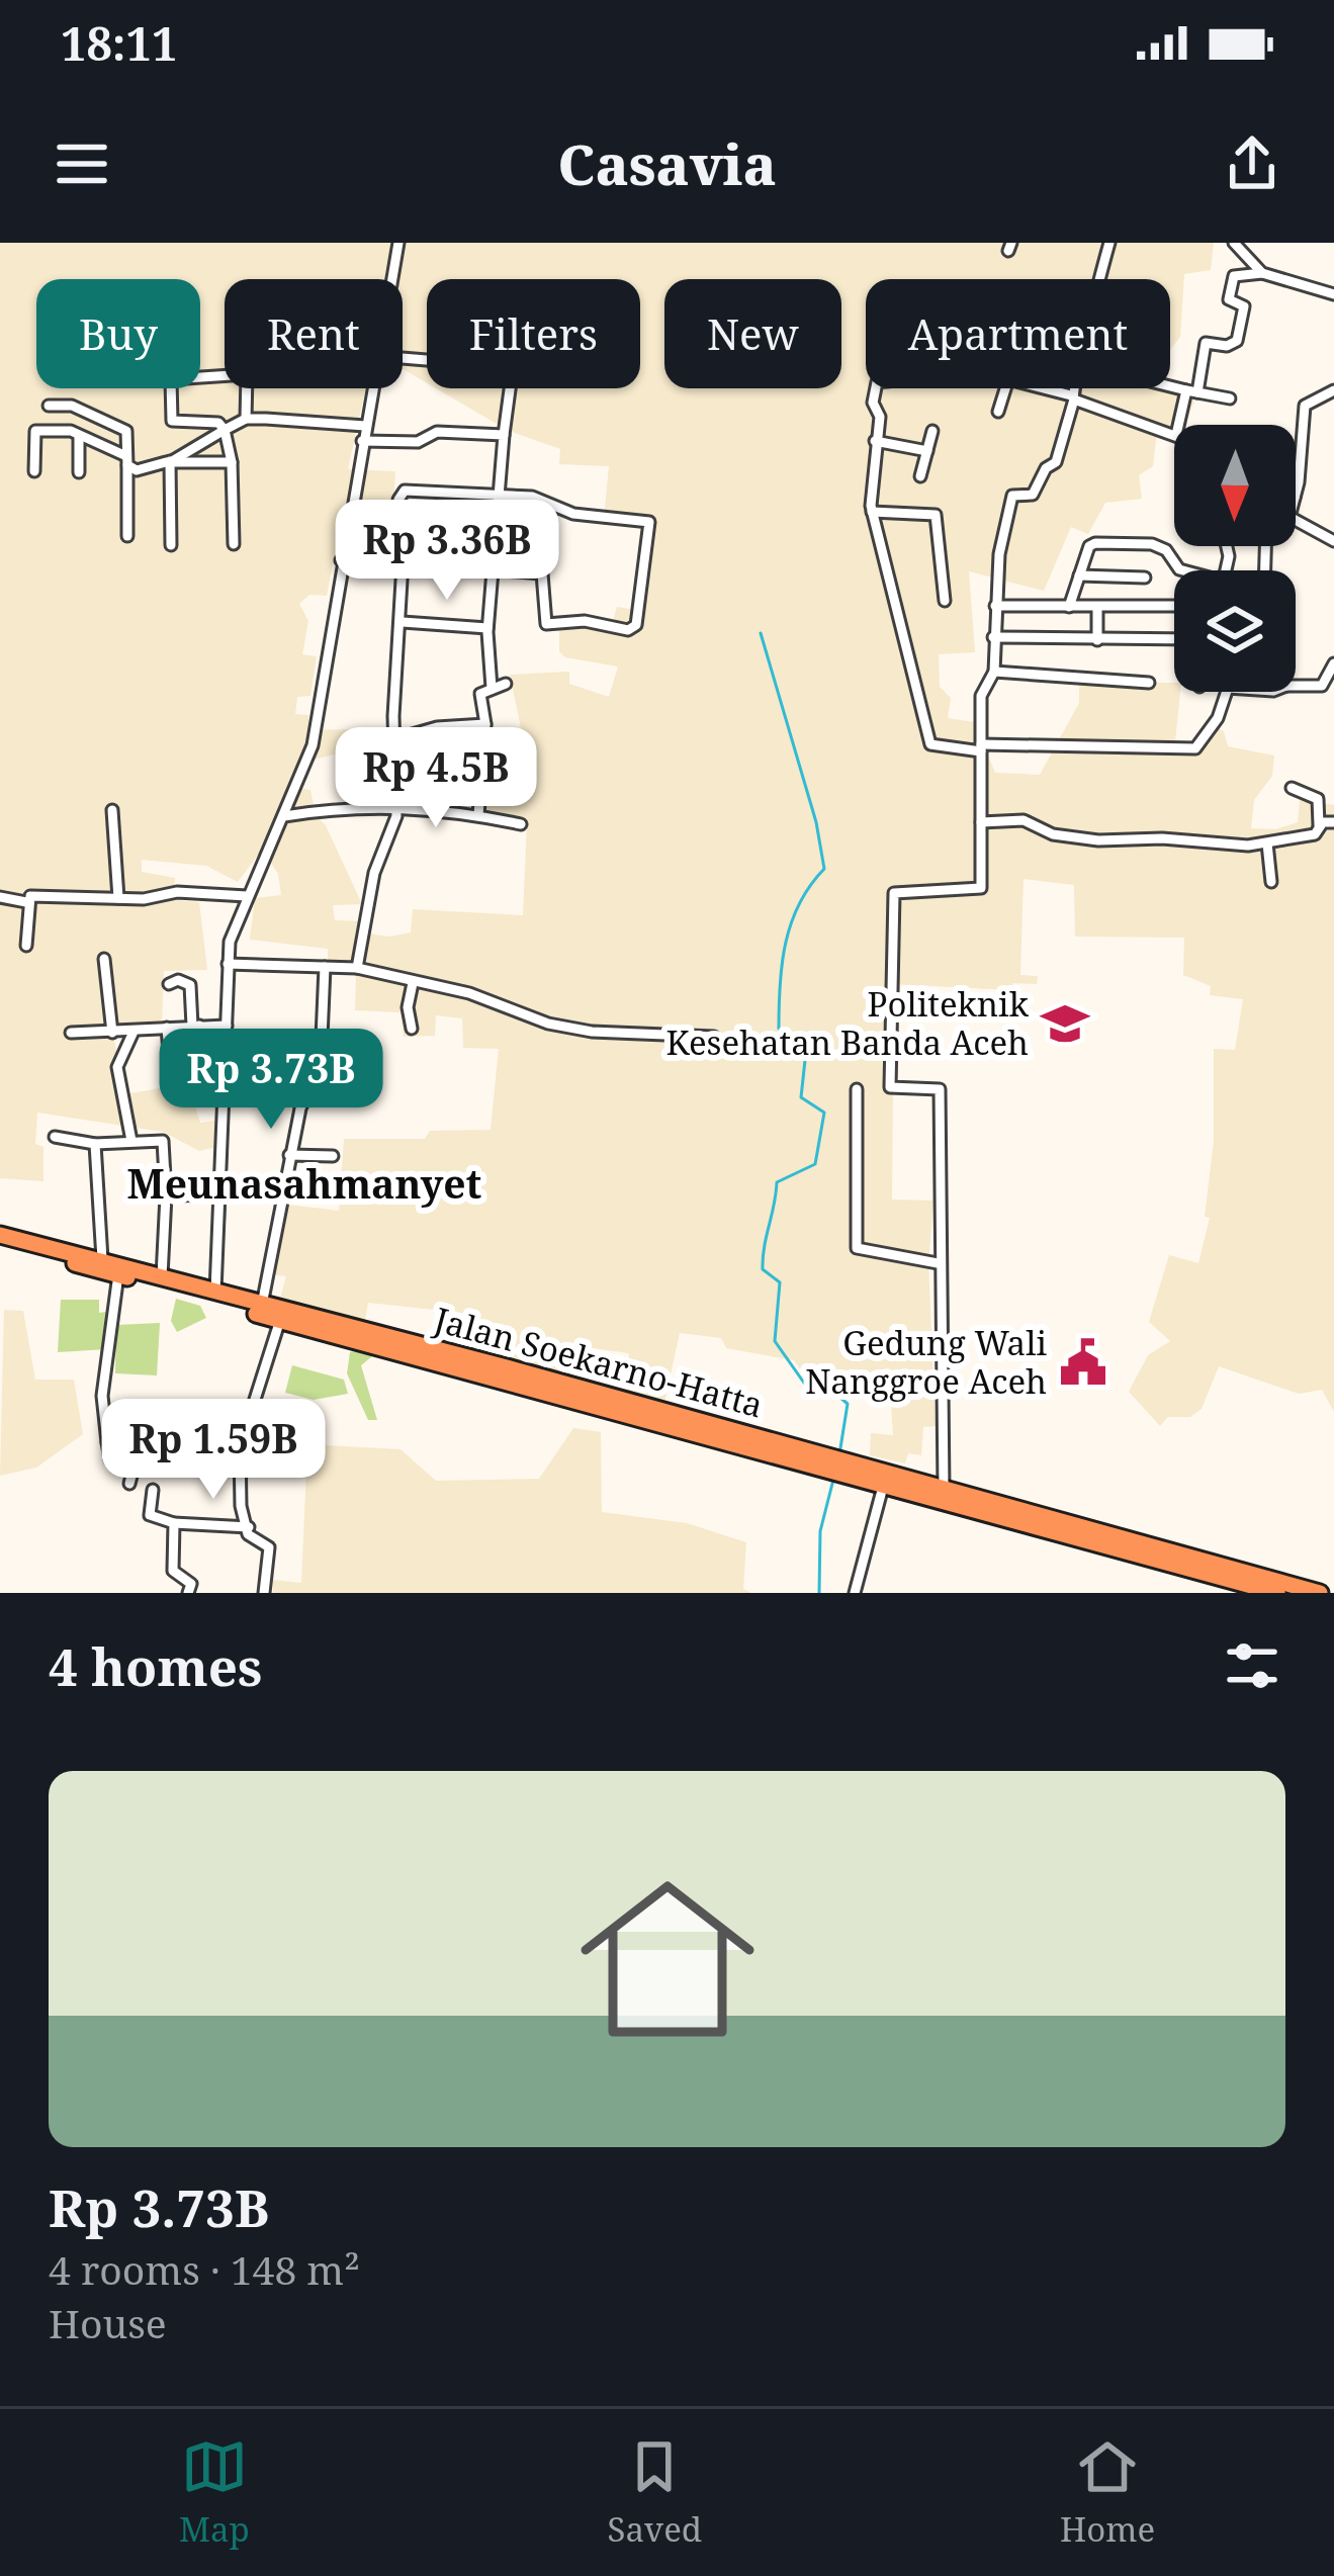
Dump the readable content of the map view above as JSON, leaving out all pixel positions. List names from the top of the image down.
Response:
{
  "streets": {
    "highway": ["Jalan Soekarno-Hatta"]
  },
  "districts": ["Meunasahmanyet"],
  "places": {
    "school or university": ["Politeknik Kesehatan Banda Aceh"],
    "public building": ["Gedung Wali Nanggroe Aceh"]
  },
  "north": "bottom",
  "page": {
    "status": "18:11",
    "header": "Casavia",
    "chip": [
      "Buy",
      "Rent",
      "Filters",
      "New",
      "Apartment"
    ],
    "price": [
      "Rp 3.36B",
      "Rp 4.5B",
      "Rp 3.73B",
      "Rp 1.59B"
    ],
    "heading": "4 homes",
    "list": [
      {
        "name": "Rp 3.73B",
        "note": "4 rooms · 148 m² · House"
      }
    ],
    "tabs": ["Map", "Saved", "Home"]
  }
}
